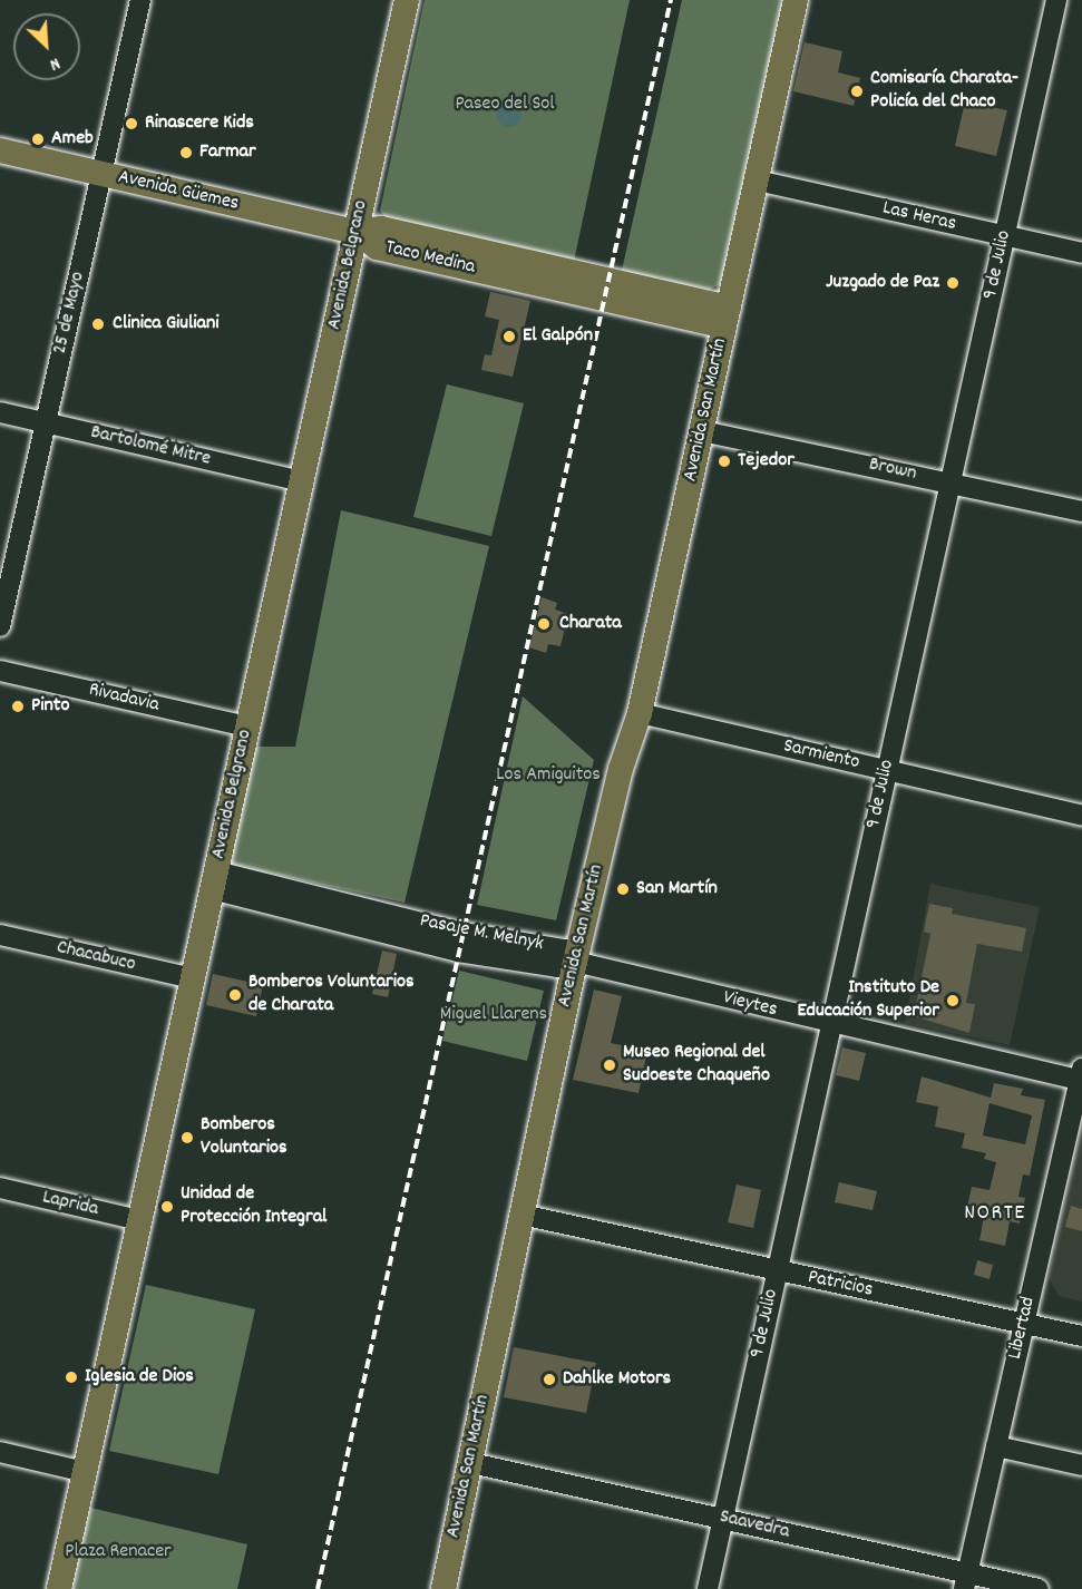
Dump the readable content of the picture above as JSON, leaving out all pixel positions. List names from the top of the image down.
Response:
{
  "streets": {
    "main road": [
      "Avenida Güemes",
      "Taco Medina",
      "Avenida Belgrano",
      "Avenida San Martín"
    ],
    "street": [
      "Las Heras",
      "9 de Julio",
      "25 de Mayo",
      "Bartolomé Mitre",
      "Brown",
      "Rivadavia",
      "Sarmiento",
      "Pasaje M. Melnyk",
      "Chacabuco",
      "Vieytes",
      "Laprida",
      "Patricios",
      "Libertad",
      "Saavedra"
    ]
  },
  "crossings": [
    ["Avenida Güemes", "Taco Medina"],
    ["Avenida Güemes", "Avenida Belgrano"],
    ["Avenida Güemes", "25 de Mayo"],
    ["Las Heras", "9 de Julio"],
    ["Las Heras", "Avenida San Martín"],
    ["Taco Medina", "Avenida Belgrano"],
    ["Taco Medina", "Avenida San Martín"],
    ["Avenida Belgrano", "Bartolomé Mitre"],
    ["Avenida Belgrano", "Rivadavia"],
    ["Avenida Belgrano", "Pasaje M. Melnyk"],
    ["Avenida Belgrano", "Chacabuco"],
    ["Avenida Belgrano", "Laprida"],
    ["9 de Julio", "Brown"],
    ["9 de Julio", "Sarmiento"],
    ["9 de Julio", "Vieytes"],
    ["9 de Julio", "Patricios"],
    ["9 de Julio", "Saavedra"],
    ["25 de Mayo", "Bartolomé Mitre"],
    ["Avenida San Martín", "Brown"],
    ["Avenida San Martín", "Sarmiento"],
    ["Avenida San Martín", "Pasaje M. Melnyk"],
    ["Avenida San Martín", "Vieytes"],
    ["Avenida San Martín", "Patricios"],
    ["Avenida San Martín", "Saavedra"],
    ["Pasaje M. Melnyk", "Vieytes"],
    ["Vieytes", "Libertad"],
    ["Patricios", "Libertad"],
    ["Libertad", "Saavedra"]
  ],
  "districts": ["NORTE"],
  "parks": [
    "Paseo del Sol",
    "Los Amiguitos",
    "Miguel Llarens",
    "Plaza Renacer"
  ],
  "places": [
    "Comisaría Charata- Policía del Chaco",
    "Rinascere Kids",
    "Ameb",
    "Farmar",
    "Juzgado de Paz",
    "Clinica Giuliani",
    "El Galpón",
    "Tejedor",
    "Charata",
    "Pinto",
    "San Martín",
    "Bomberos Voluntarios de Charata",
    "Instituto De Educación Superior",
    "Museo Regional del Sudoeste Chaqueño",
    "Bomberos Voluntarios",
    "Unidad de Protección Integral",
    "Iglesia de Dios",
    "Dahlke Motors"
  ],
  "north": "bottom right"
}
